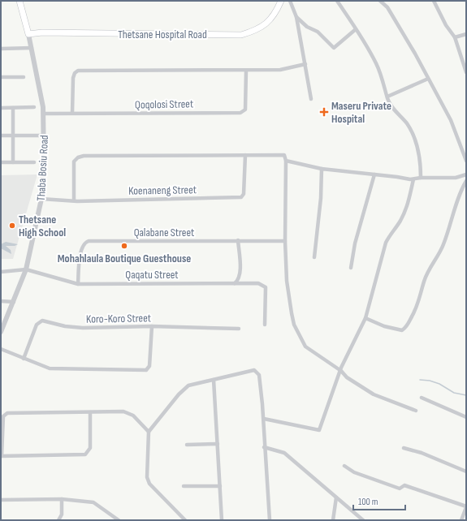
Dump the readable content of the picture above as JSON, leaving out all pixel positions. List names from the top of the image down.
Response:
{
  "streets": {
    "main road": ["Thetsane Hospital Road", "Thaba Bosiu Road"],
    "street": [
      "Qoqolosi Street",
      "Koenaneng Street",
      "Qalabane Street",
      "Qaqatu Street",
      "Koro-Koro Street"
    ]
  },
  "crossings": [
    ["Thetsane Hospital Road", "Thaba Bosiu Road"],
    ["Qoqolosi Street", "Thaba Bosiu Road"],
    ["Thaba Bosiu Road", "Koenaneng Street"],
    ["Thaba Bosiu Road", "Qaqatu Street"],
    ["Qalabane Street", "Qaqatu Street"]
  ],
  "places": {
    "health": ["Maseru Private Hospital"],
    "other": ["Thetsane High School", "Mohahlaula Boutique Guesthouse"]
  },
  "scale_bar": "100 m"
}
